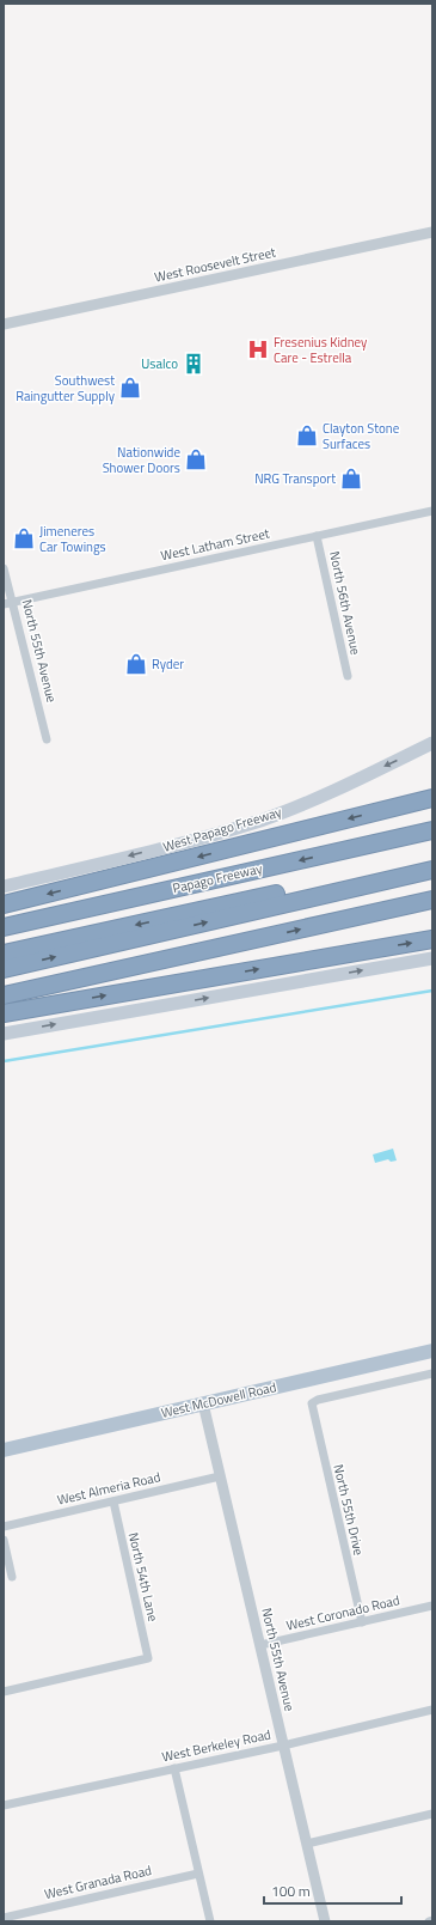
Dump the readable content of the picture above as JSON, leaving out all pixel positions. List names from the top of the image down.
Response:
{
  "streets": {
    "highway": ["Papago Freeway"],
    "main road": ["West Papago Freeway", "West McDowell Road"],
    "street": [
      "West Roosevelt Street",
      "West Latham Street",
      "North 56th Avenue",
      "North 55th Avenue",
      "West Almeria Road",
      "North 55th Drive",
      "North 54th Lane",
      "West Coronado Road",
      "West Berkeley Road",
      "West Granada Road"
    ]
  },
  "crossings": [
    ["West Latham Street", "North 56th Avenue"],
    ["West Latham Street", "North 55th Avenue"],
    ["North 55th Avenue", "West McDowell Road"],
    ["North 55th Avenue", "West Almeria Road"],
    ["North 55th Avenue", "West Coronado Road"],
    ["North 55th Avenue", "West Berkeley Road"],
    ["West Almeria Road", "North 54th Lane"],
    ["North 55th Drive", "West Coronado Road"]
  ],
  "one_way": ["West Papago Freeway"],
  "places": {
    "hospital": ["Fresenius Kidney Care - Estrella"],
    "building": ["Usalco"],
    "shop": [
      "Southwest Raingutter Supply",
      "Clayton Stone Surfaces",
      "Nationwide Shower Doors",
      "NRG Transport",
      "Jimeneres Car Towings",
      "Ryder"
    ]
  },
  "scale_bar": "100 m"
}
